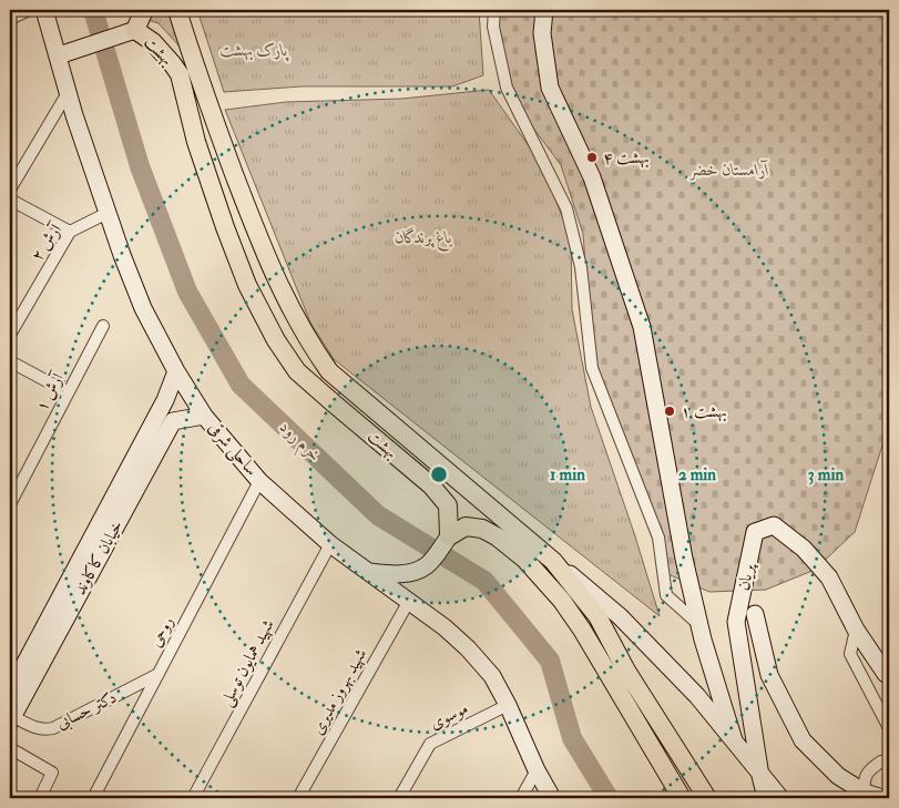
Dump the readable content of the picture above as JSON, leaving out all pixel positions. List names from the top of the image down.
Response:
{
  "streets": {
    "main road": [
      "بهشت",
      "ساحلی شرقی",
      "خیابان کاکاوند",
      "پریان"
    ],
    "street": [
      "آرش ۲",
      "آرش ۱",
      "روحی",
      "شهید همایون توسلی",
      "شهید بهروز مدیری",
      "دکتر حسابی",
      "موسوی"
    ]
  },
  "crossings": [
    ["آرش ۲", "ساحلی شرقی"],
    ["ساحلی شرقی", "خیابان کاکاوند"],
    ["ساحلی شرقی", "روحی"],
    ["ساحلی شرقی", "شهید همایون توسلی"],
    ["ساحلی شرقی", "شهید بهروز مدیری"],
    ["ساحلی شرقی", "موسوی"],
    ["خیابان کاکاوند", "دکتر حسابی"],
    ["روحی", "دکتر حسابی"]
  ],
  "water": ["خرم رود"],
  "parks": ["پارک بهشت", "آرامستان خضر", "باغ پرندگان"],
  "places": ["بهشت ۴", "بهشت ۱"],
  "rings": ["1 min", "2 min", "3 min"]
}
